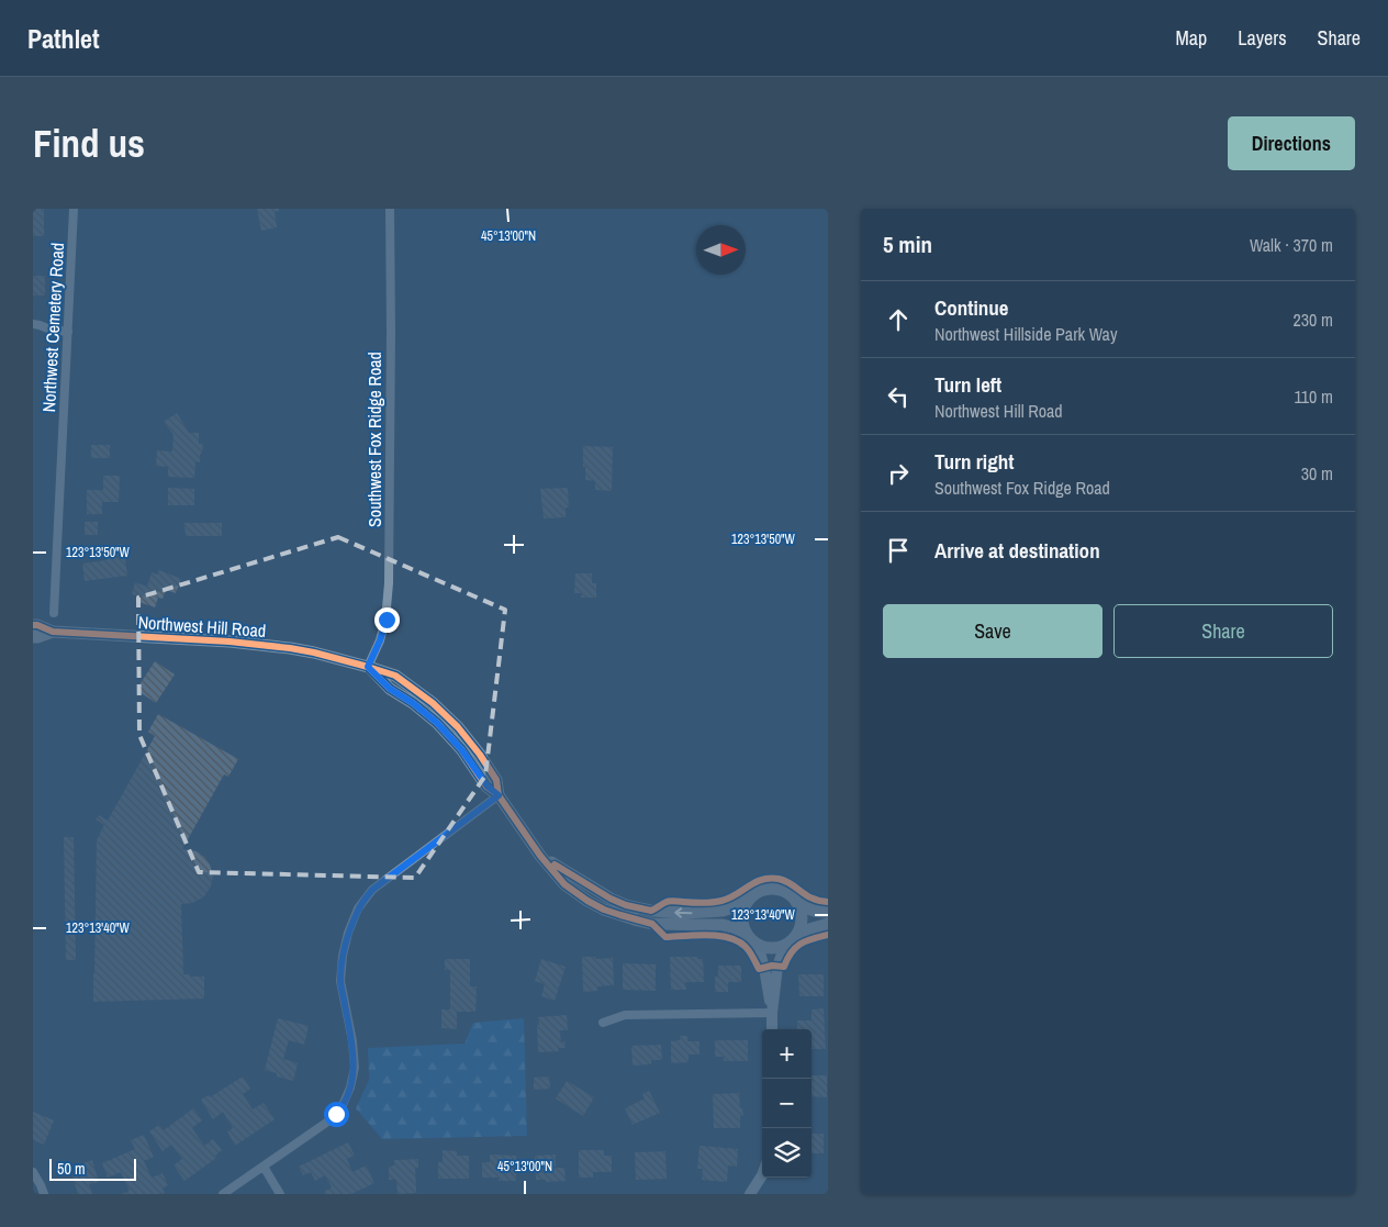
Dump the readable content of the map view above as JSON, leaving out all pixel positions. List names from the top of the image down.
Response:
{
  "streets": {
    "main road": ["Northwest Hill Road"],
    "street": ["Northwest Cemetery Road", "Southwest Fox Ridge Road"]
  },
  "crossings": [
    ["Southwest Fox Ridge Road", "Northwest Hill Road"]
  ],
  "scale_bar": "50 m",
  "north": "right",
  "page": {
    "header": "Pathlet",
    "nav": ["Map", "Layers", "Share"],
    "buttons": [
      "Directions",
      ["Save", "Share"]
    ],
    "title": "Find us",
    "heading": ["5 min", "Walk · 370 m"],
    "list": [
      ["Continue", "Northwest Hillside Park Way", "230 m"],
      ["Turn left", "Northwest Hill Road", "110 m"],
      ["Turn right", "Southwest Fox Ridge Road", "30 m"],
      "Arrive at destination"
    ],
    "map_buttons": ["+", "−"],
    "scale": "50 m"
  },
  "coordinates": ["45°13'00\"N", "123°13'50\"W", "123°13'40\"W"]
}
